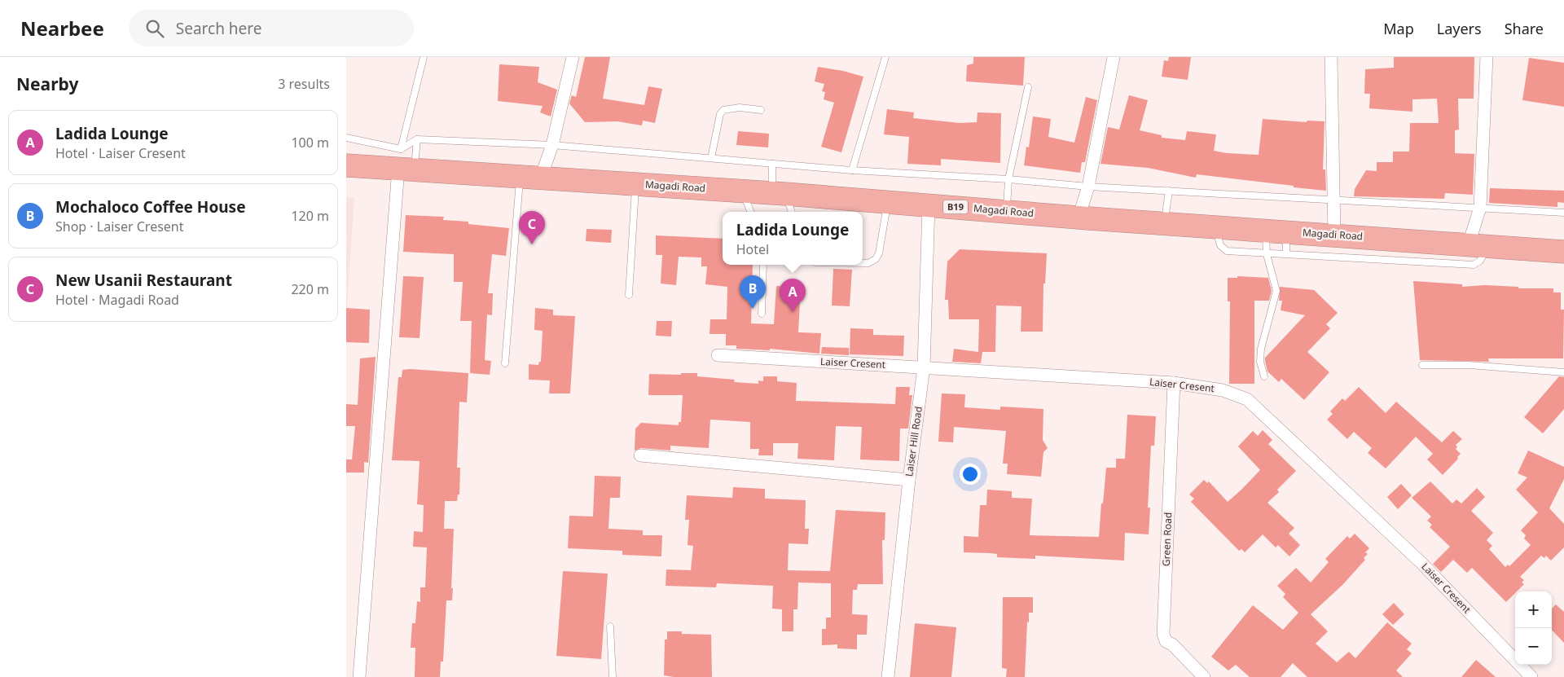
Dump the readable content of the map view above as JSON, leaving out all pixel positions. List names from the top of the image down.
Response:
{
  "streets": {
    "highway": ["Magadi Road", "B19"],
    "street": ["Laiser Cresent", "Laiser Hill Road", "Green Road"]
  },
  "crossings": [
    ["Magadi Road", "Laiser Hill Road"],
    ["Laiser Cresent", "Laiser Hill Road"],
    ["Laiser Cresent", "Green Road"]
  ],
  "page": {
    "header": "Nearbee",
    "search": "Search here",
    "nav": ["Map", "Layers", "Share"],
    "heading": ["Nearby", "3 results"],
    "list": [
      {
        "mark": "A",
        "name": "Ladida Lounge",
        "note": "Hotel · Laiser Cresent",
        "value": "100 m"
      },
      {
        "mark": "B",
        "name": "Mochaloco Coffee House",
        "note": "Shop · Laiser Cresent",
        "value": "120 m"
      },
      {
        "mark": "C",
        "name": "New Usanii Restaurant",
        "note": "Hotel · Magadi Road",
        "value": "220 m"
      }
    ],
    "pins": ["C", "B", "A"],
    "popup": ["Ladida Lounge", "Hotel"],
    "map_buttons": ["+", "−"]
  }
}
